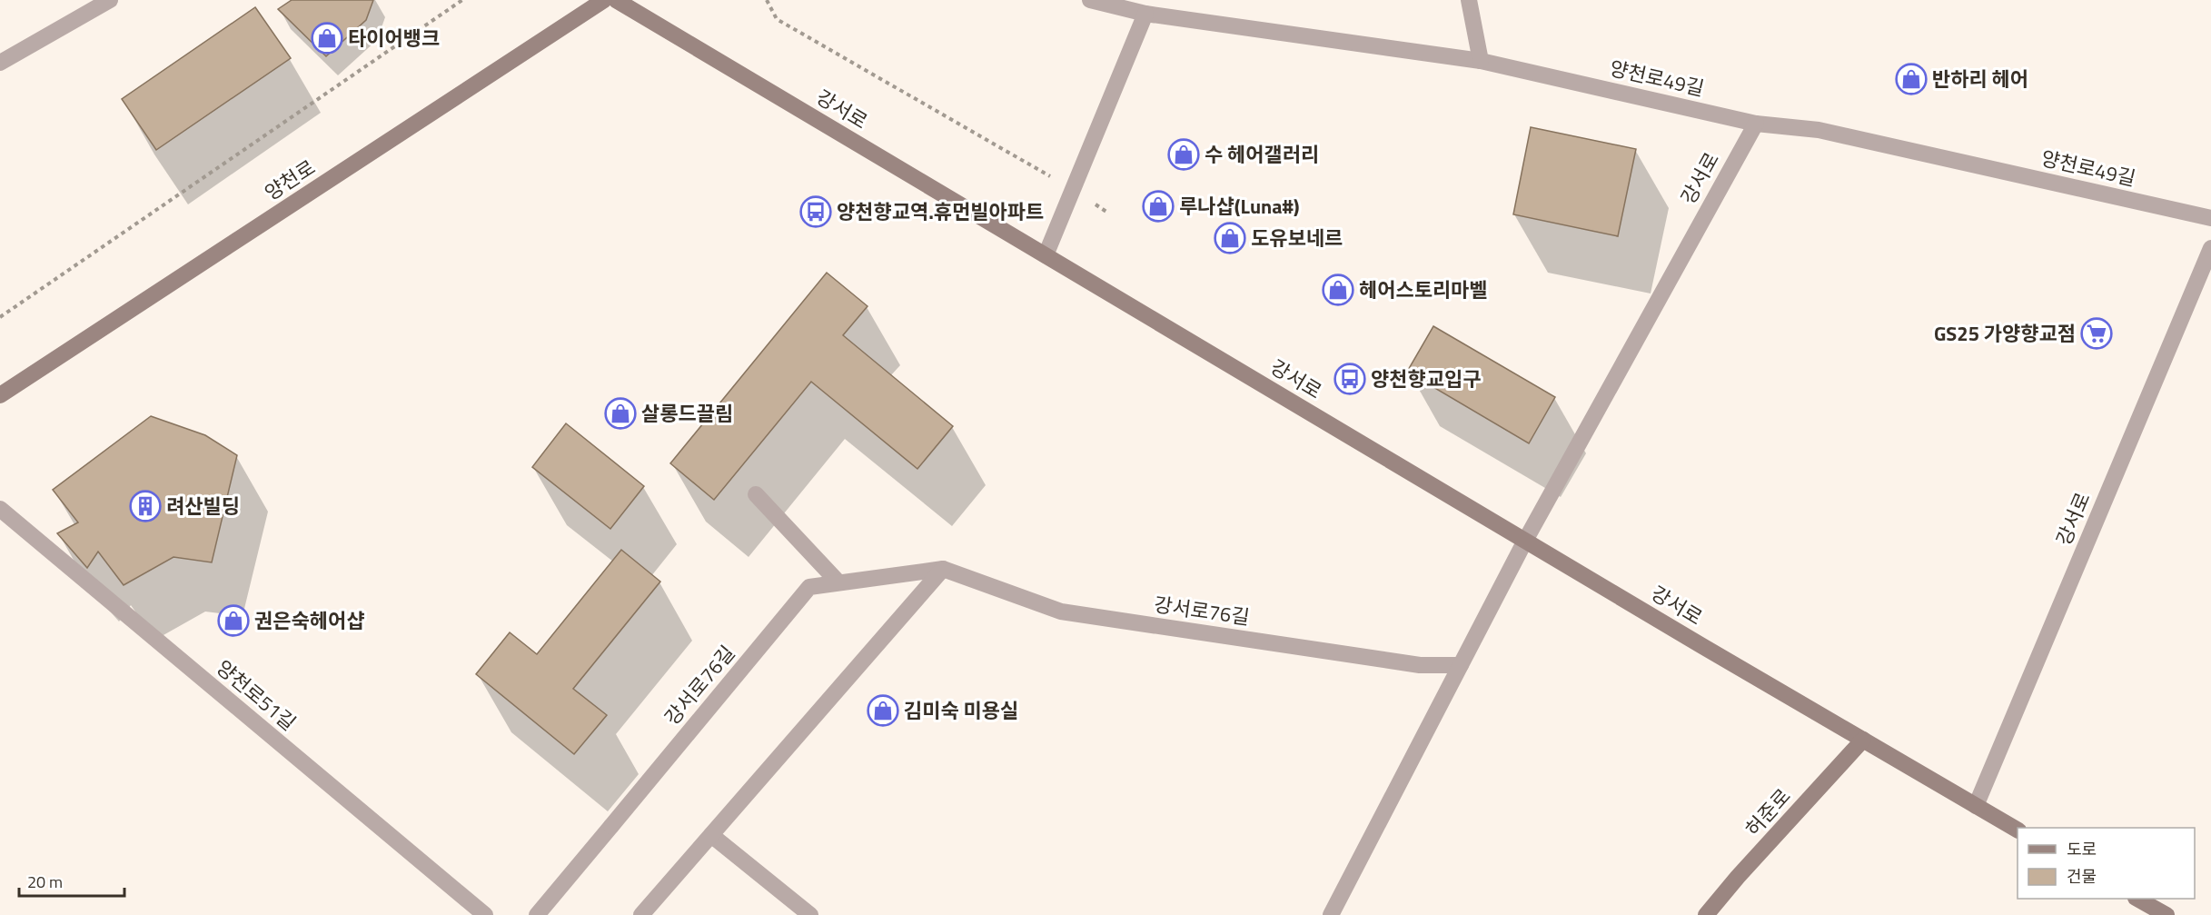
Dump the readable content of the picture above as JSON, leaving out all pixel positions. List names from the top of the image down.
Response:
{
  "streets": {
    "main road": ["강서로", "양천로", "허준로"],
    "street": ["양천로49길", "강서로76길", "양천로51길"]
  },
  "crossings": [
    ["양천로49길", "강서로"],
    ["강서로", "강서로76길"],
    ["강서로", "허준로"]
  ],
  "places": {
    "shop": [
      "타이어뱅크",
      "반하리 헤어",
      "수 헤어갤러리",
      "루나샵(Luna#)",
      "도유보네르",
      "헤어스토리마벨",
      "살롱드끌림",
      "권은숙헤어샵",
      "김미숙 미용실"
    ],
    "bus stop": ["양천향교역.휴먼빌아파트", "양천향교입구"],
    "supermarket": ["GS25 가양향교점"],
    "building": ["려산빌딩"]
  },
  "legend": ["도로", "건물"],
  "scale_bar": "20 m"
}
